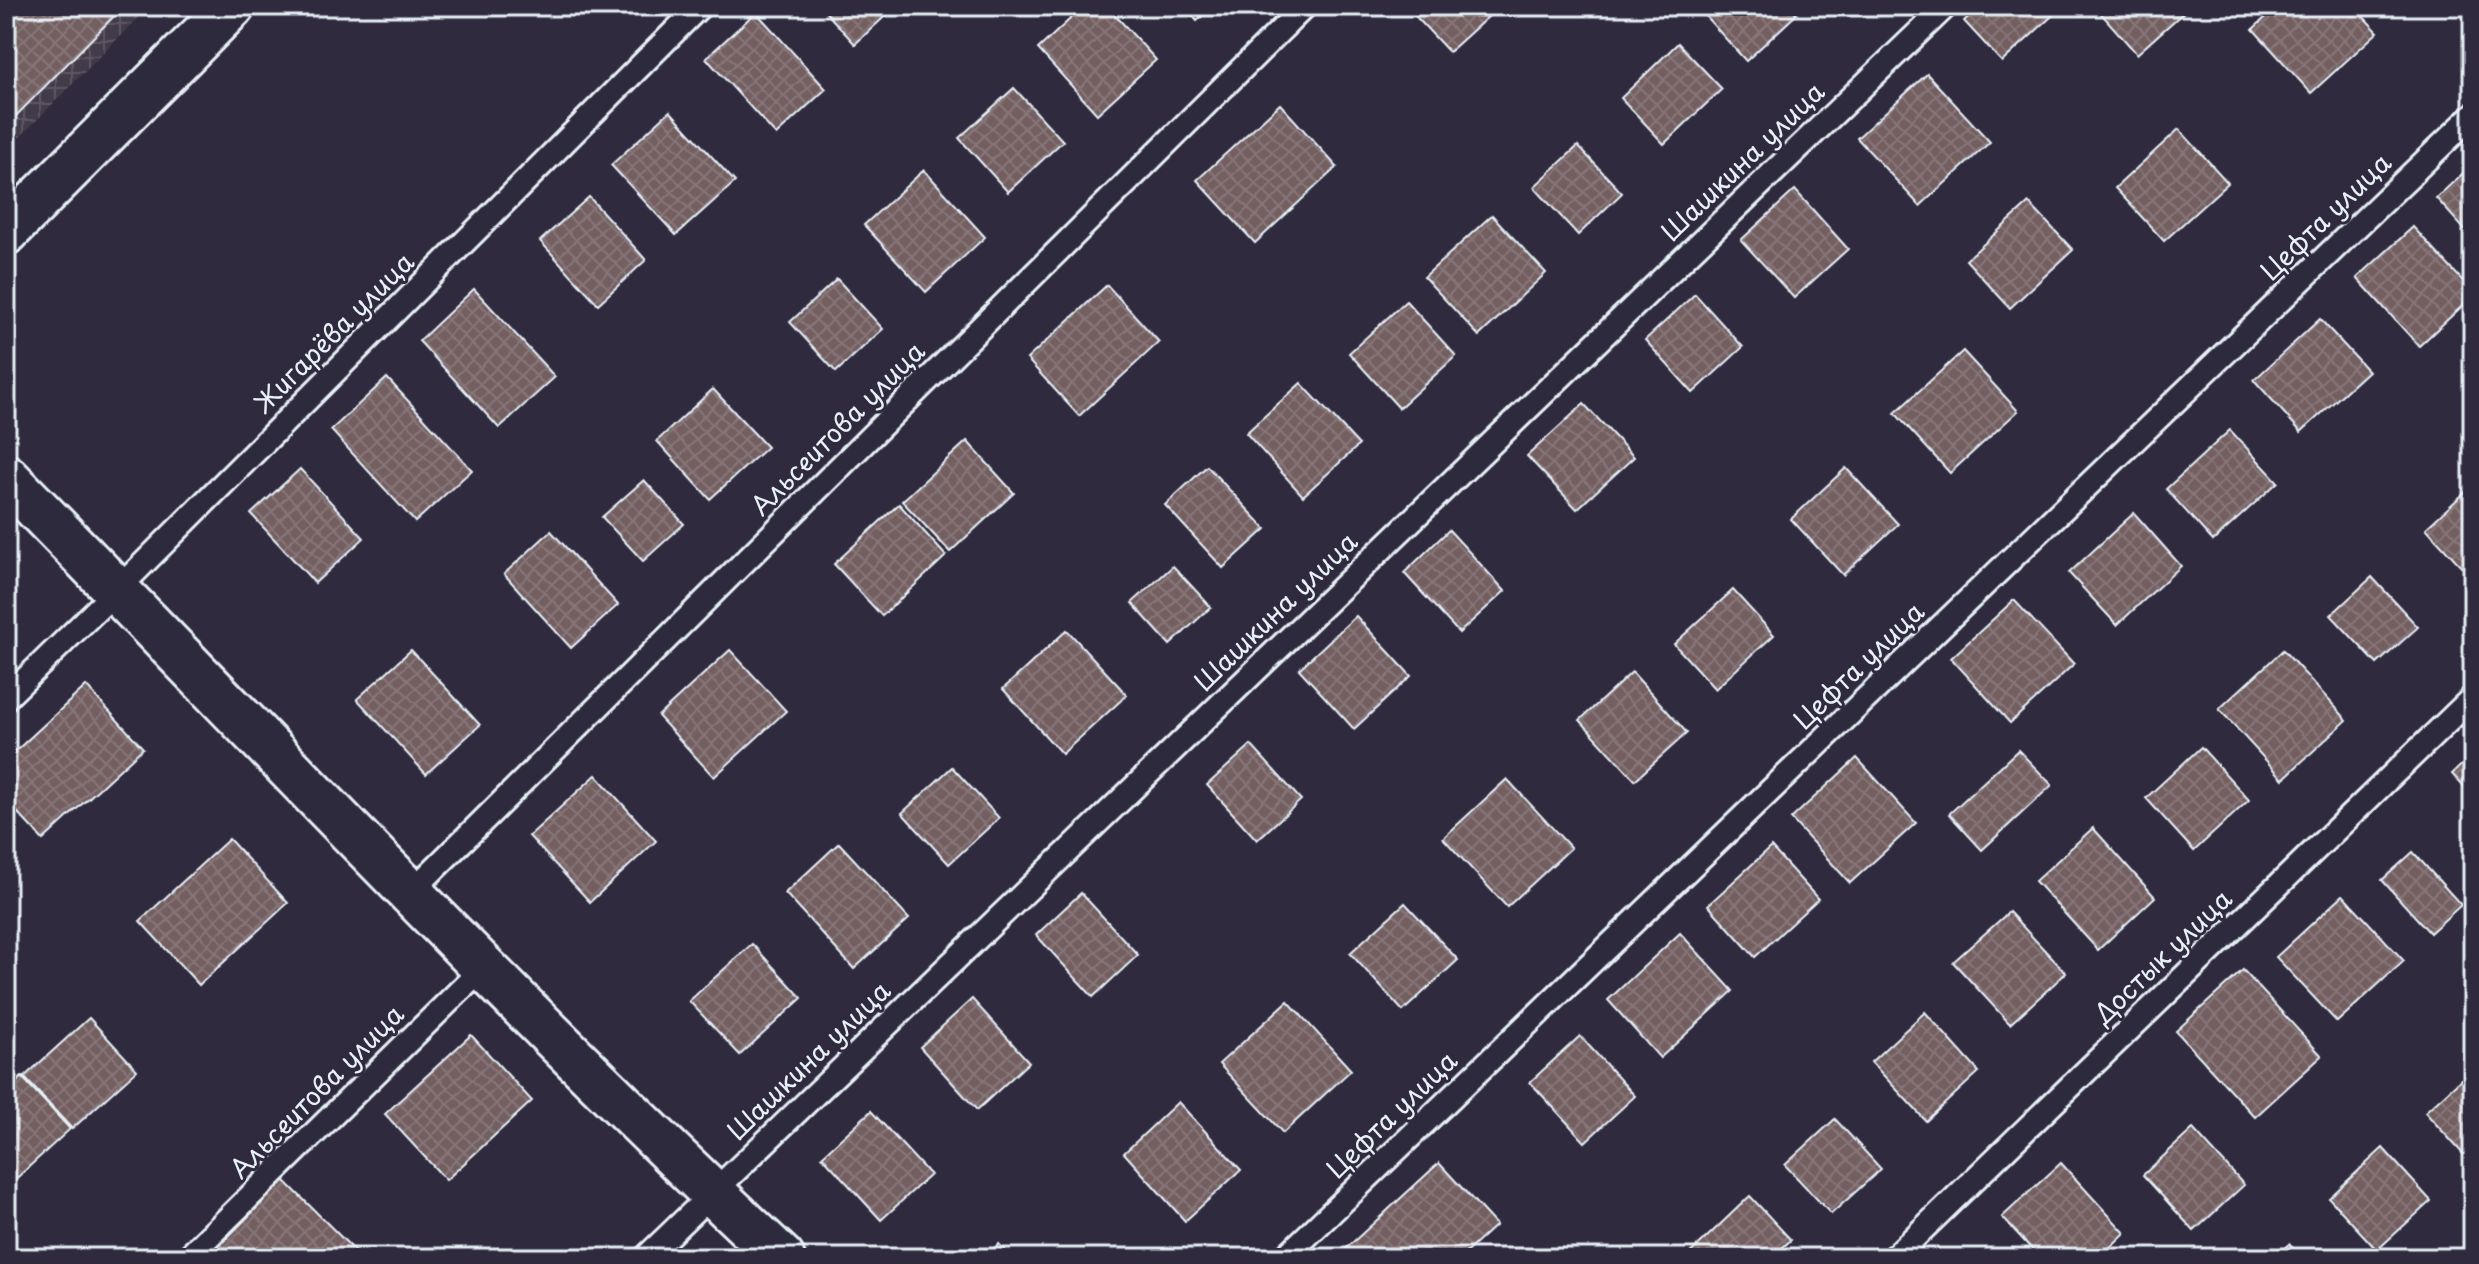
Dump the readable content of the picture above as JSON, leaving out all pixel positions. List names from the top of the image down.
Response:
{
  "streets": {
    "lane": [
      "Шашкина улица",
      "Цефта улица",
      "Жигарёва улица",
      "Альсеитова улица",
      "Достык улица"
    ]
  }
}
